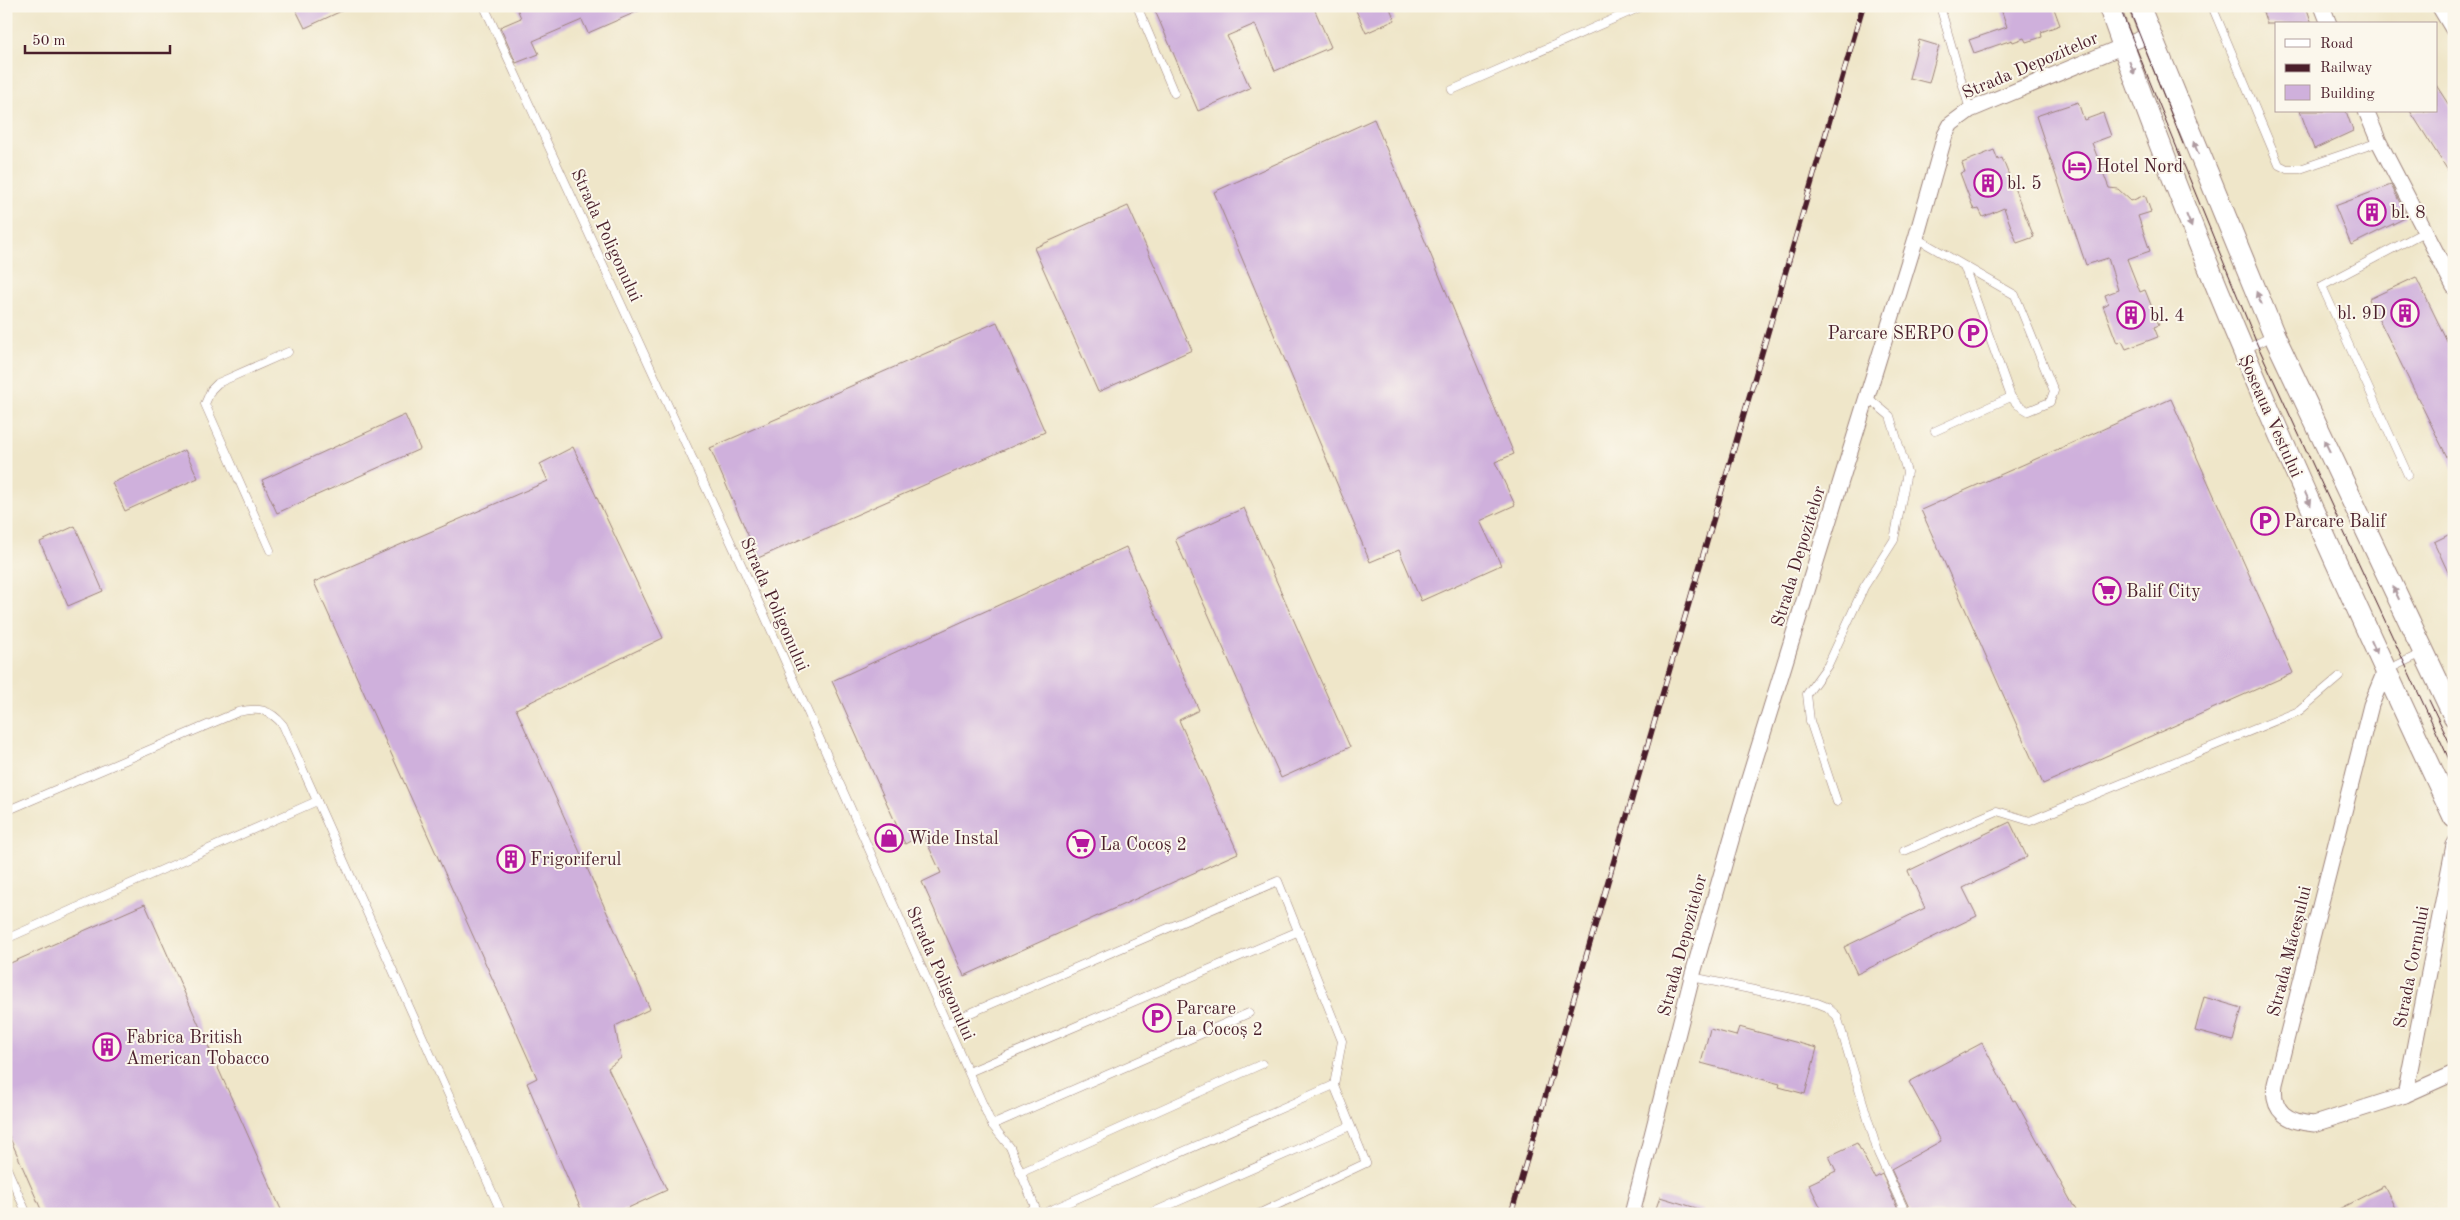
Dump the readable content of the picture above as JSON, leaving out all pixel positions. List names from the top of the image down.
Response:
{
  "streets": {
    "main road": ["Șoseaua Vestului"],
    "street": ["Strada Depozitelor", "Strada Măceșului", "Strada Cornului"],
    "lane": ["Strada Poligonului"]
  },
  "crossings": [
    ["Strada Depozitelor", "Șoseaua Vestului"],
    ["Șoseaua Vestului", "Strada Măceșului"],
    ["Strada Măceșului", "Strada Cornului"]
  ],
  "places": {
    "hotel": ["Hotel Nord"],
    "building": [
      "bl. 5",
      "bl. 8",
      "bl. 9D",
      "bl. 4",
      "Frigoriferul",
      "Fabrica British American Tobacco"
    ],
    "parking": ["Parcare SERPO", "Parcare Balif", "Parcare La Cocoș 2"],
    "supermarket": ["Balif City", "La Cocoș 2"],
    "shop": ["Wide Instal"]
  },
  "legend": ["Road", "Railway", "Building"],
  "scale_bar": "50 m"
}
